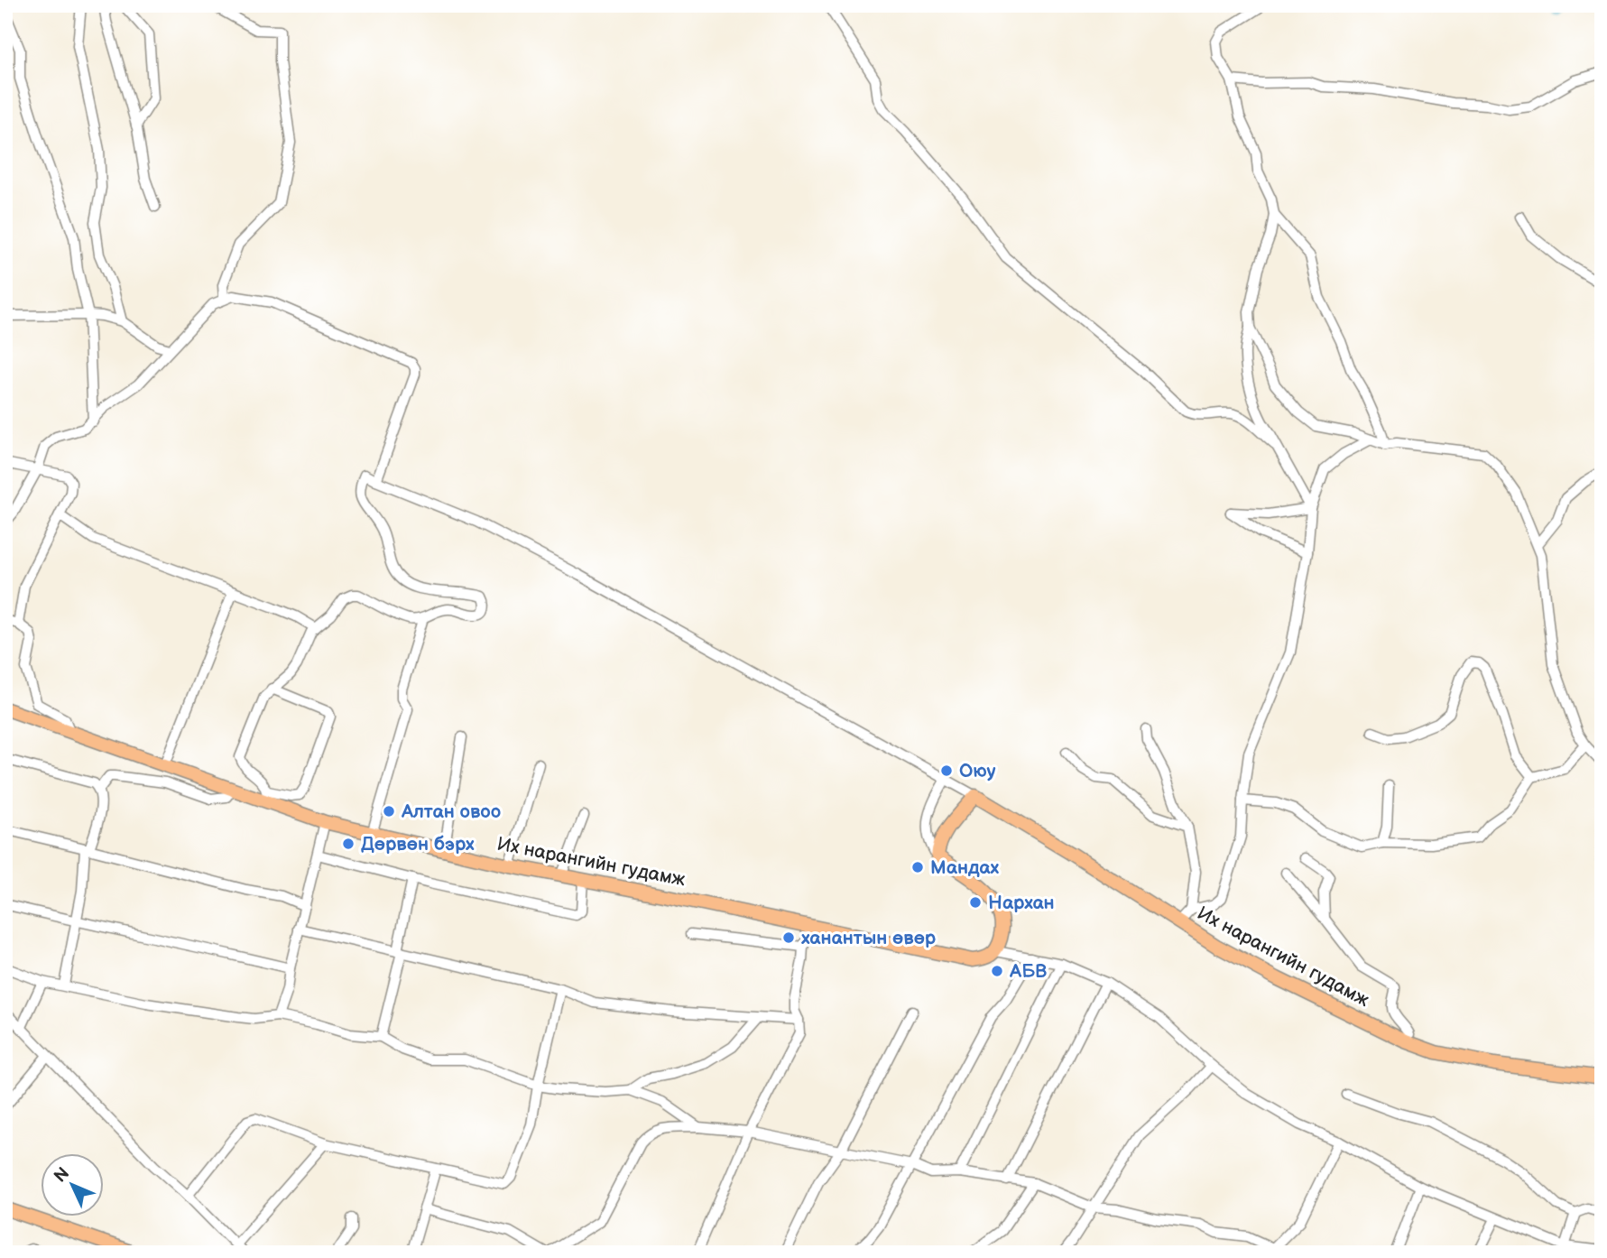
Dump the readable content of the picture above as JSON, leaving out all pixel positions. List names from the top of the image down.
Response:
{
  "streets": {
    "main road": ["Их нарангийн гудамж"]
  },
  "places": [
    "Оюу",
    "Алтан овоо",
    "Дөрвөн бэрх",
    "Мандах",
    "Нархан",
    "ханантын өвөр",
    "АБВ"
  ],
  "north": "top left"
}
